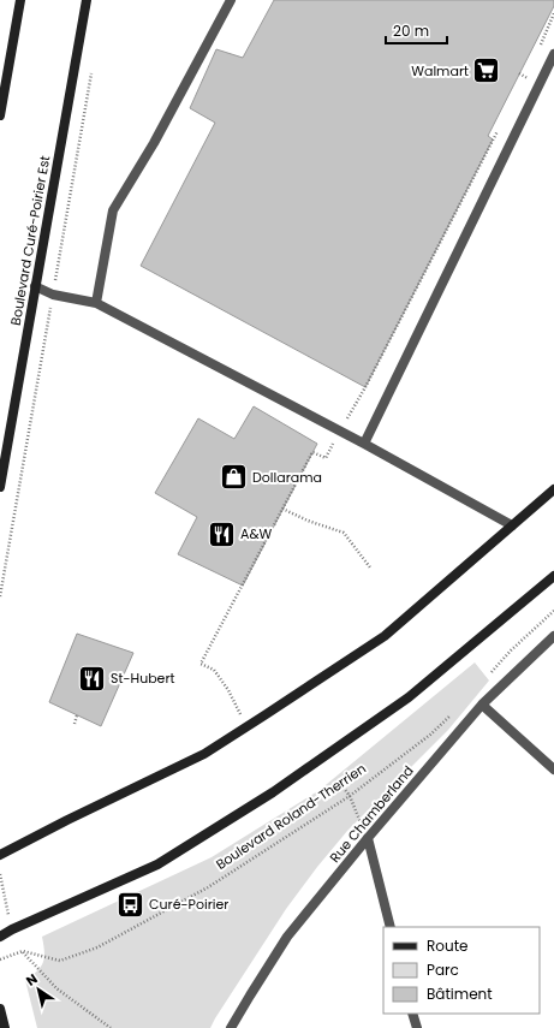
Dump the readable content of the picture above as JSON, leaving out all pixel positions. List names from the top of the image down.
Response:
{
  "streets": {
    "main road": ["Boulevard Curé-Poirier Est"],
    "street": ["Rue Chamberland"],
    "path": ["Boulevard Roland-Therrien"]
  },
  "places": {
    "supermarket": ["Walmart"],
    "shop": ["Dollarama"],
    "restaurant": ["A&W", "St-Hubert"],
    "bus stop": ["Curé-Poirier"]
  },
  "legend": ["Route", "Parc", "Bâtiment"],
  "scale_bar": "20 m",
  "north": "top left"
}
